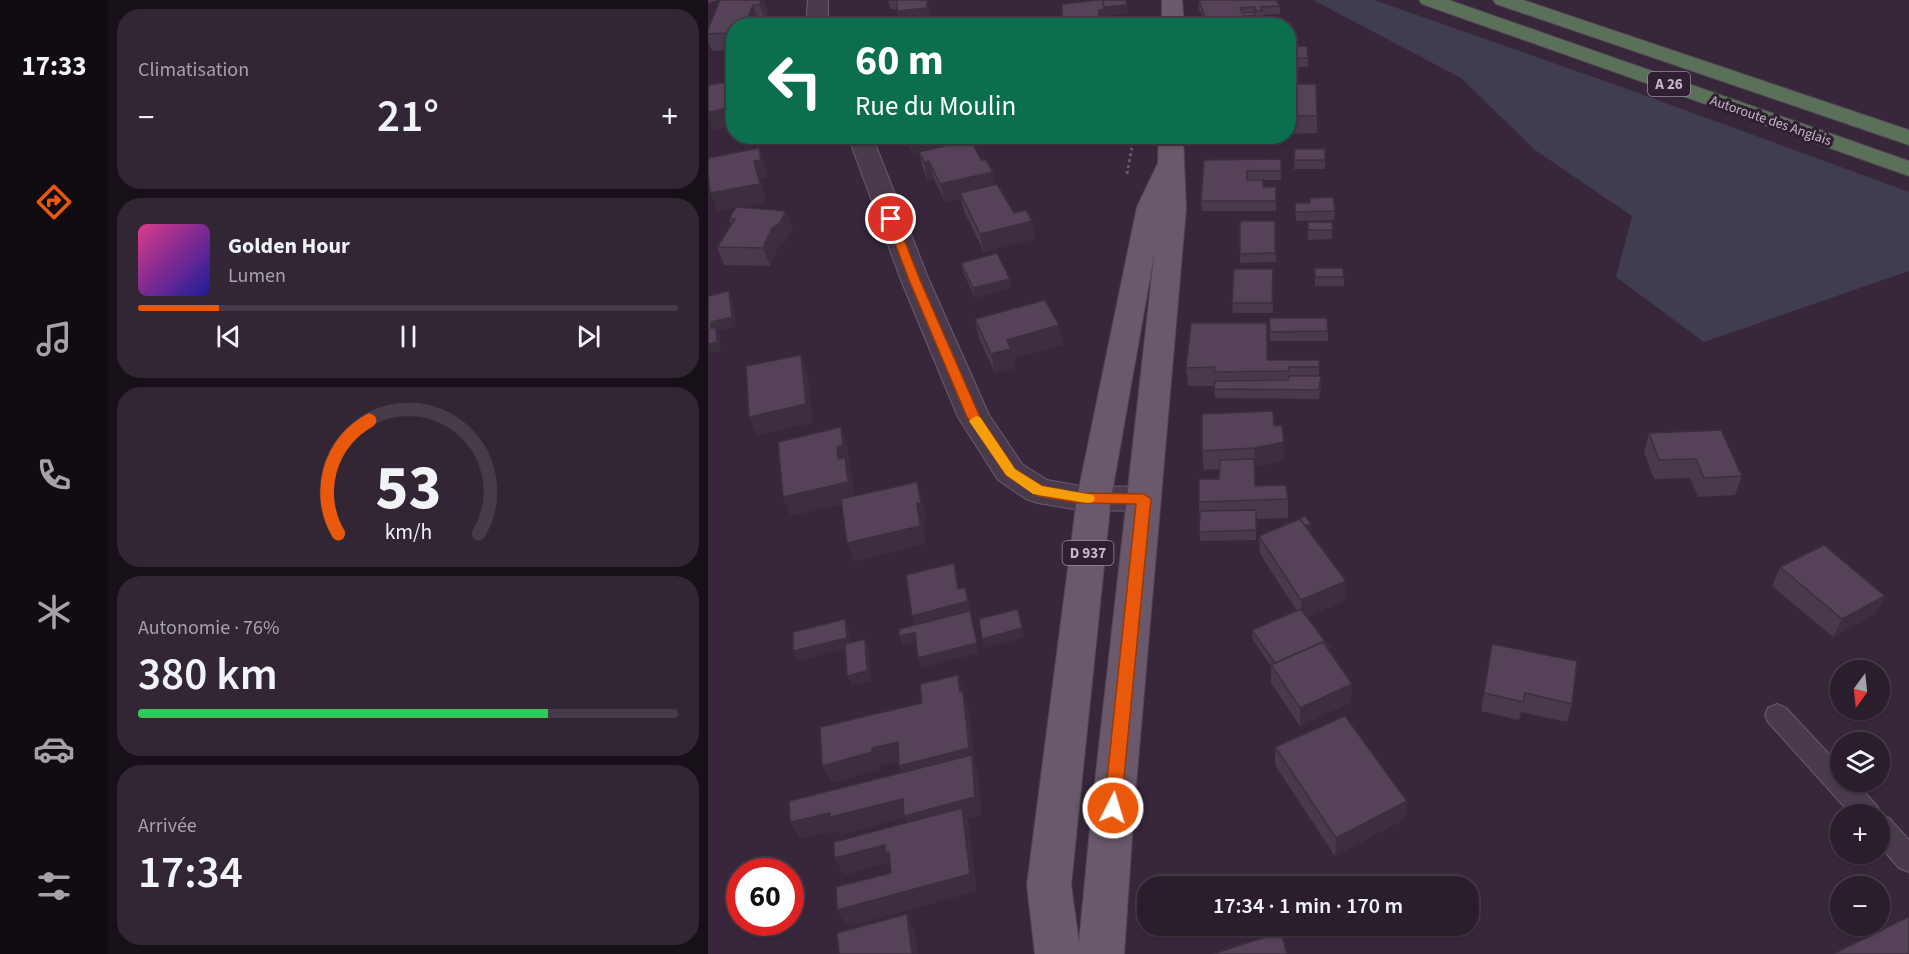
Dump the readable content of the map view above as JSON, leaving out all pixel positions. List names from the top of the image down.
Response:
{
  "streets": {
    "highway": ["A 26", "Autoroute des Anglais"],
    "main road": ["D 937"]
  },
  "north": "bottom",
  "page": {
    "tabs": "17:33",
    "tile": [
      "Climatisation",
      ["Autonomie · 76%", "380 km"],
      ["Arrivée", "17:34"]
    ],
    "turn": ["60 m", "Rue du Moulin"],
    "heat": ["−", "21°", "+"],
    "song": ["Golden Hour", "Lumen"],
    "map_buttons": ["+", "−"],
    "limit": "60",
    "trip": "17:34 · 1 min · 170 m",
    "gauge": ["53", "km/h"]
  }
}
